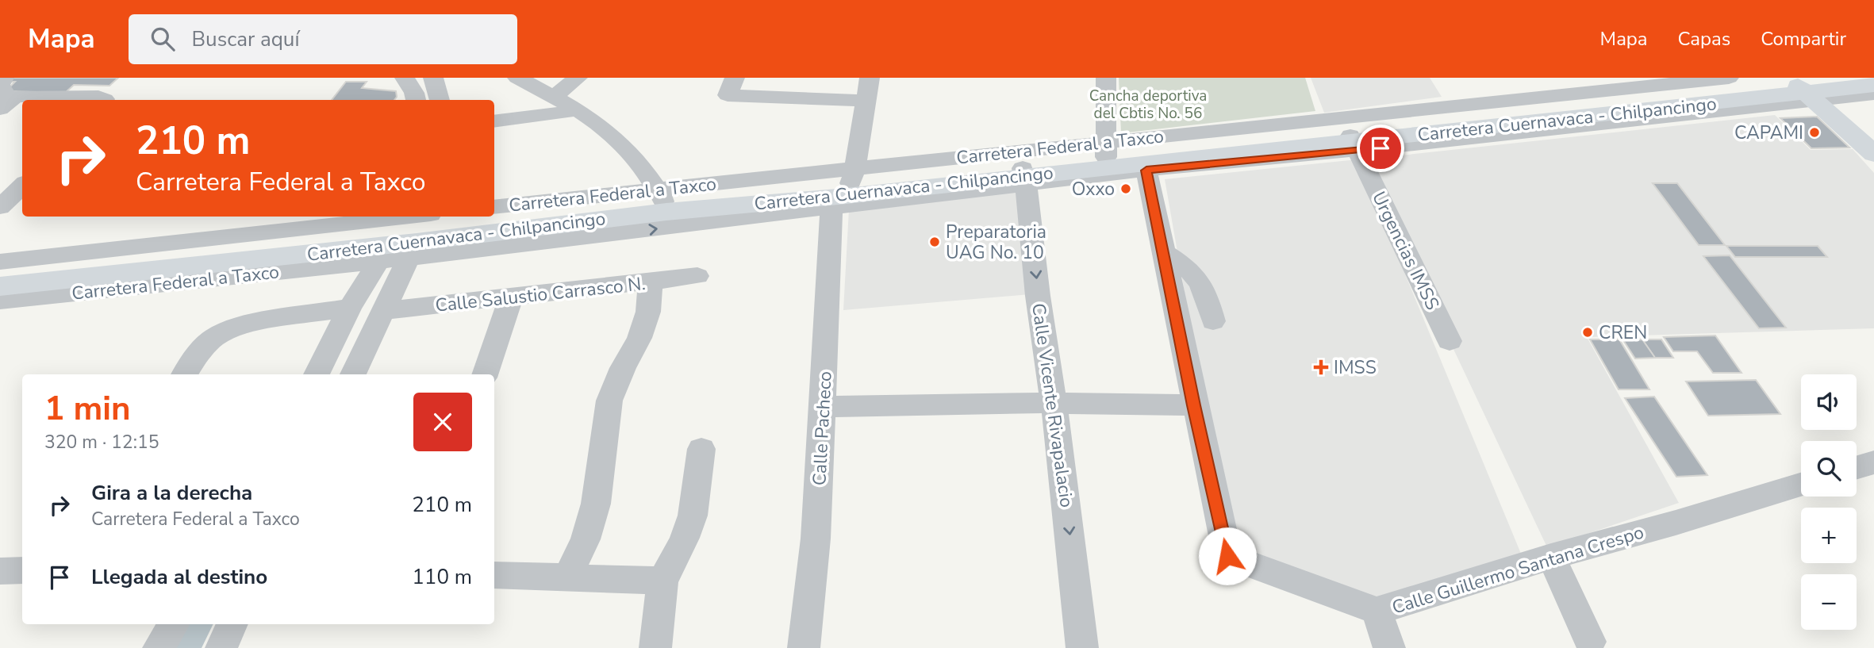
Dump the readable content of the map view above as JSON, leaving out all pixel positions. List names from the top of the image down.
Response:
{
  "streets": {
    "main road": ["Carretera Cuernavaca - Chilpancingo"],
    "street": [
      "Carretera Federal a Taxco",
      "Urgencias IMSS",
      "Calle Salustio Carrasco N.",
      "Calle Vicente Rivapalacio",
      "Calle Pacheco",
      "Calle Guillermo Santana Crespo"
    ]
  },
  "crossings": [
    ["Carretera Cuernavaca - Chilpancingo", "Carretera Federal a Taxco"],
    ["Carretera Cuernavaca - Chilpancingo", "Urgencias IMSS"],
    ["Carretera Cuernavaca - Chilpancingo", "Calle Vicente Rivapalacio"],
    ["Carretera Cuernavaca - Chilpancingo", "Calle Pacheco"],
    ["Carretera Federal a Taxco", "Calle Pacheco"]
  ],
  "parks": ["Cancha deportiva del Cbtis No. 56"],
  "places": {
    "other": [
      "CAPAMI",
      "Oxxo",
      "Preparatoria UAG No. 10",
      "CREN"
    ],
    "health": ["IMSS"]
  },
  "page": {
    "header": "Mapa",
    "search": "Buscar aquí",
    "nav": ["Mapa", "Capas", "Compartir"],
    "turn": ["210 m", "Carretera Federal a Taxco"],
    "map_buttons": ["+", "−"],
    "heading": ["1 min", "320 m · 12:15"],
    "list": [
      {
        "name": "Gira a la derecha",
        "note": "Carretera Federal a Taxco",
        "value": "210 m"
      },
      {
        "name": "Llegada al destino",
        "value": "110 m"
      }
    ]
  }
}
